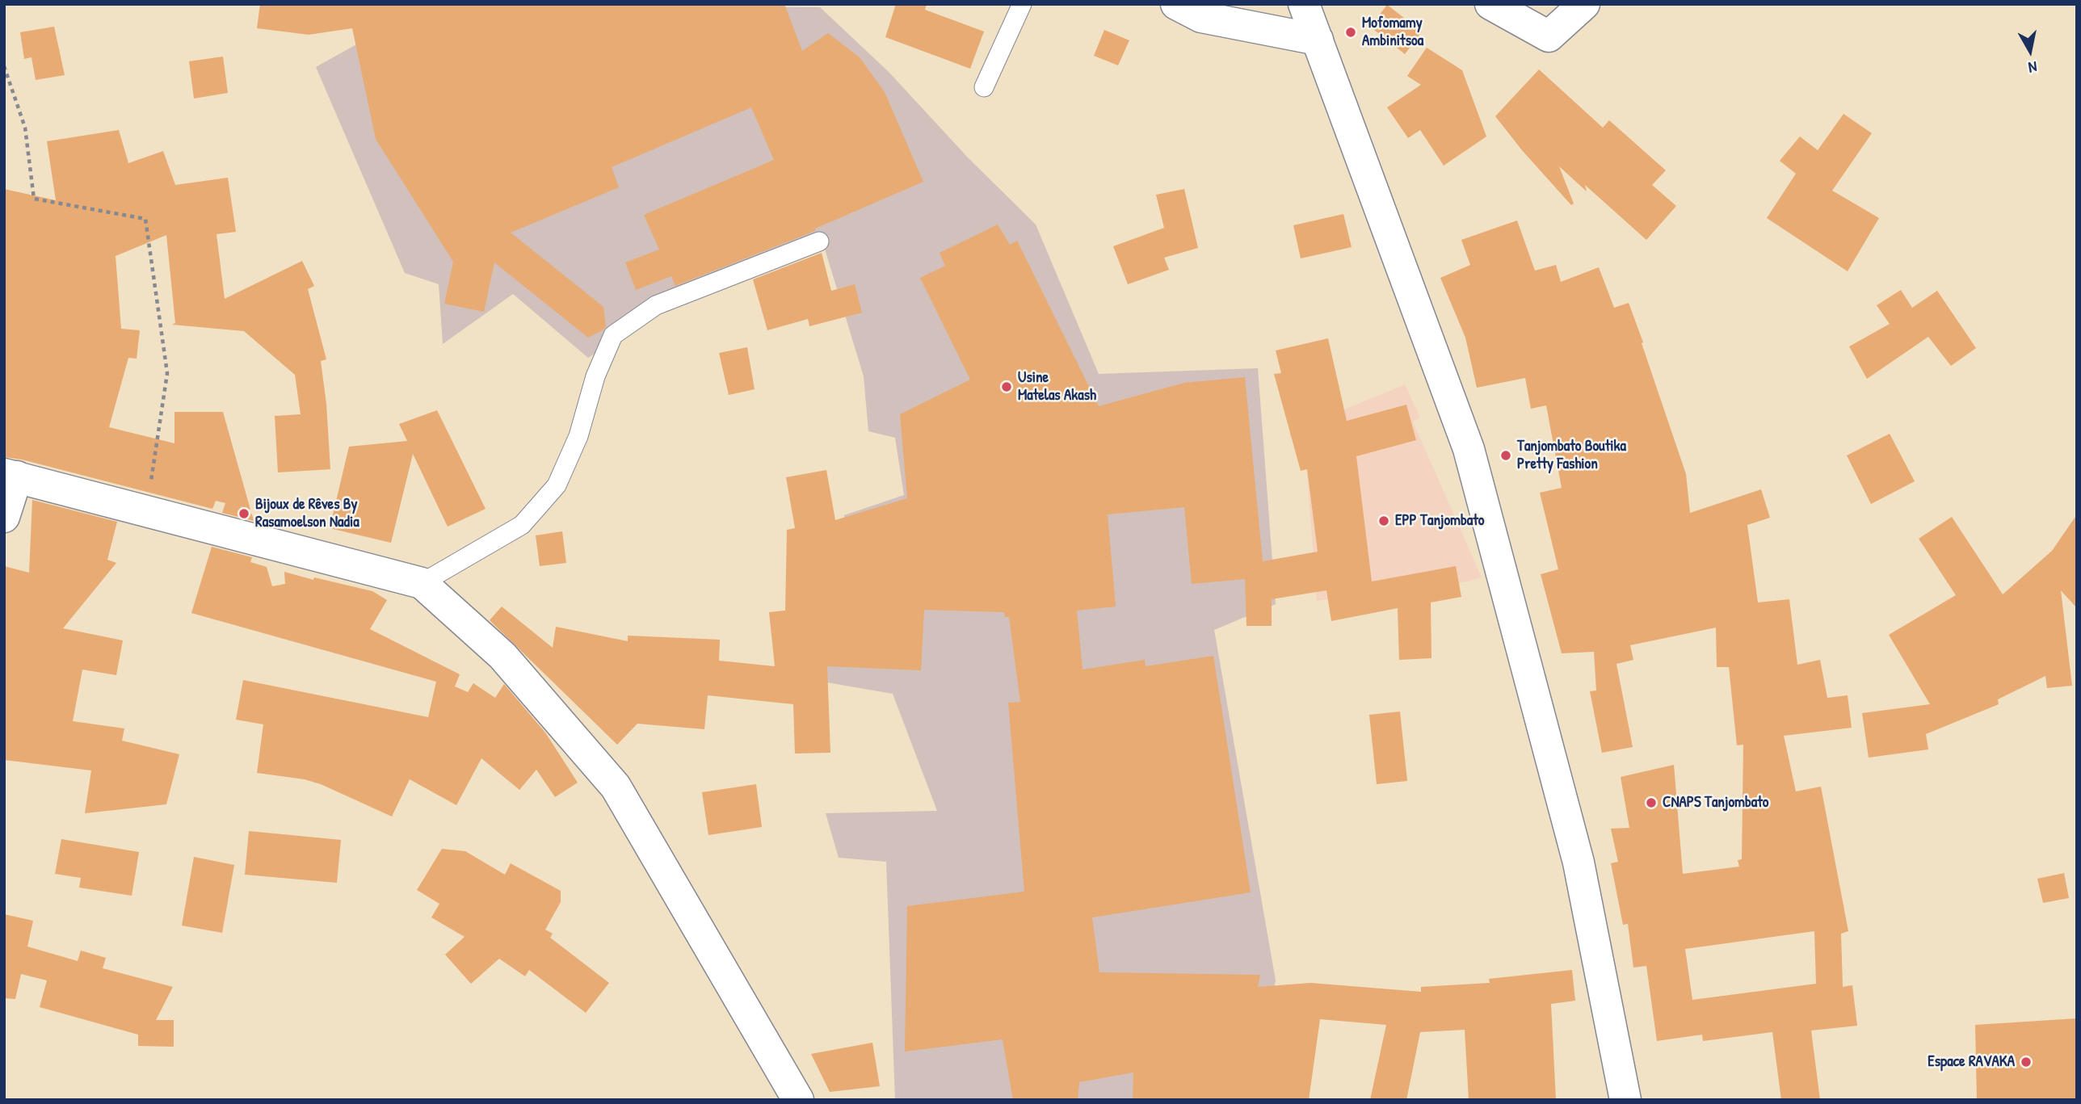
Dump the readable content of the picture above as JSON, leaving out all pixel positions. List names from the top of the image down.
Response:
{
  "places": [
    "Mofomamy Ambinitsoa",
    "Usine Matelas Akash",
    "Tanjombato Boutika Pretty Fashion",
    "Bijoux de Rêves By Rasamoelson Nadia",
    "EPP Tanjombato",
    "CNAPS Tanjombato",
    "Espace RAVAKA"
  ],
  "north": "bottom"
}
